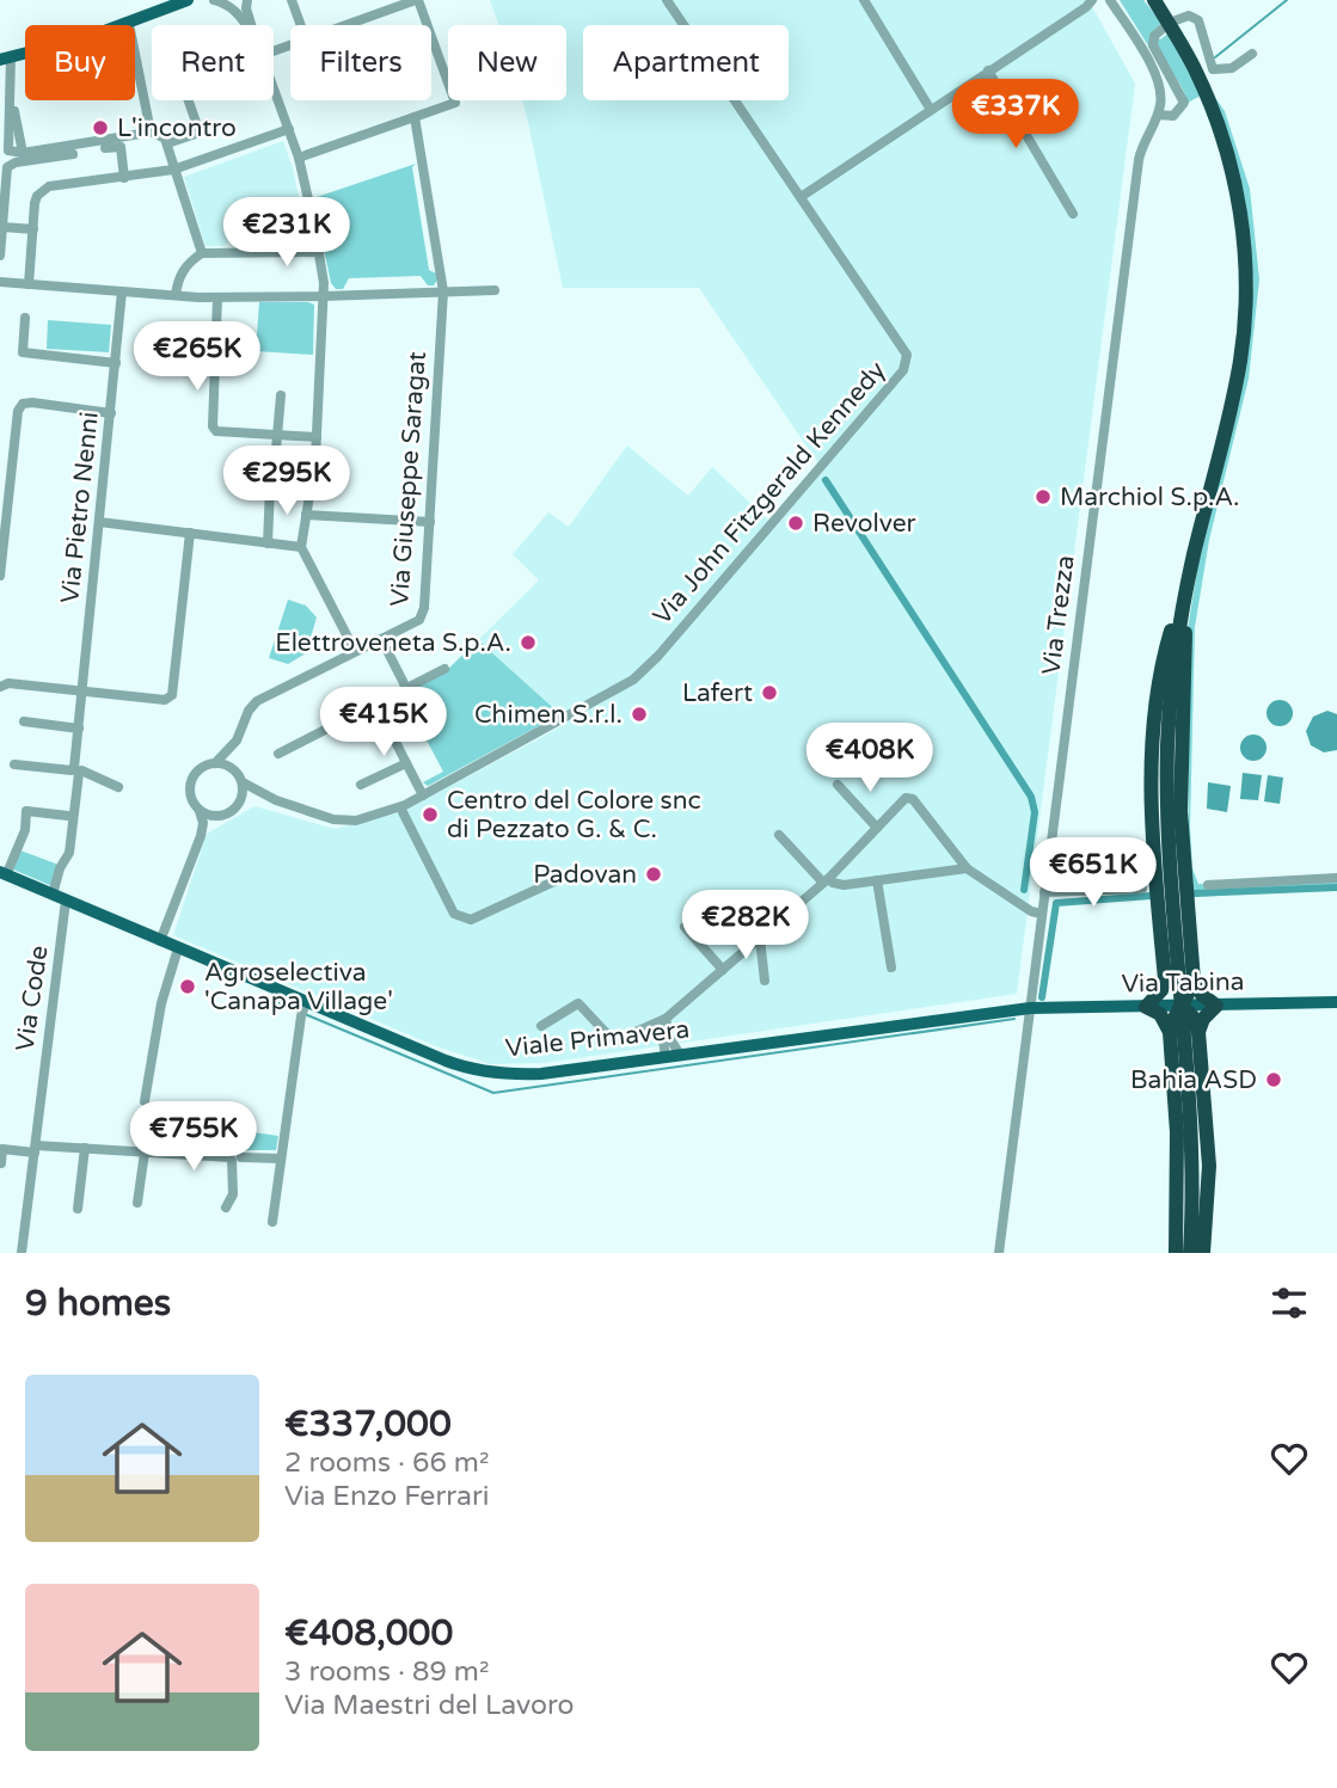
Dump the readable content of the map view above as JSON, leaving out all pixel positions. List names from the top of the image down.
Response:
{
  "streets": {
    "main road": ["Via Tabina", "Viale Primavera"],
    "street": [
      "Via Giuseppe Saragat",
      "Via John Fitzgerald Kennedy",
      "Via Pietro Nenni",
      "Via Trezza",
      "Via Code"
    ]
  },
  "crossings": [
    ["Via Giuseppe Saragat", "Via John Fitzgerald Kennedy"],
    ["Via Trezza", "Via Tabina"],
    ["Via Trezza", "Viale Primavera"],
    ["Via Tabina", "Viale Primavera"],
    ["Via Code", "Viale Primavera"]
  ],
  "places": [
    "L'incontro",
    "Marchiol S.p.A.",
    "Revolver",
    "Elettroveneta S.p.A.",
    "Lafert",
    "Chimen S.r.l.",
    "Centro del Colore snc di Pezzato G. & C.",
    "Padovan",
    "Agroselectiva 'Canapa Village'",
    "Bahia ASD"
  ],
  "page": {
    "chip": [
      "Buy",
      "Rent",
      "Filters",
      "New",
      "Apartment"
    ],
    "price": [
      "€337K",
      "€231K",
      "€265K",
      "€295K",
      "€415K",
      "€408K",
      "€651K",
      "€282K",
      "€755K"
    ],
    "heading": "9 homes",
    "list": [
      {
        "name": "€337,000",
        "note": "2 rooms · 66 m² · Via Enzo Ferrari"
      },
      {
        "name": "€408,000",
        "note": "3 rooms · 89 m² · Via Maestri del Lavoro"
      }
    ]
  }
}
